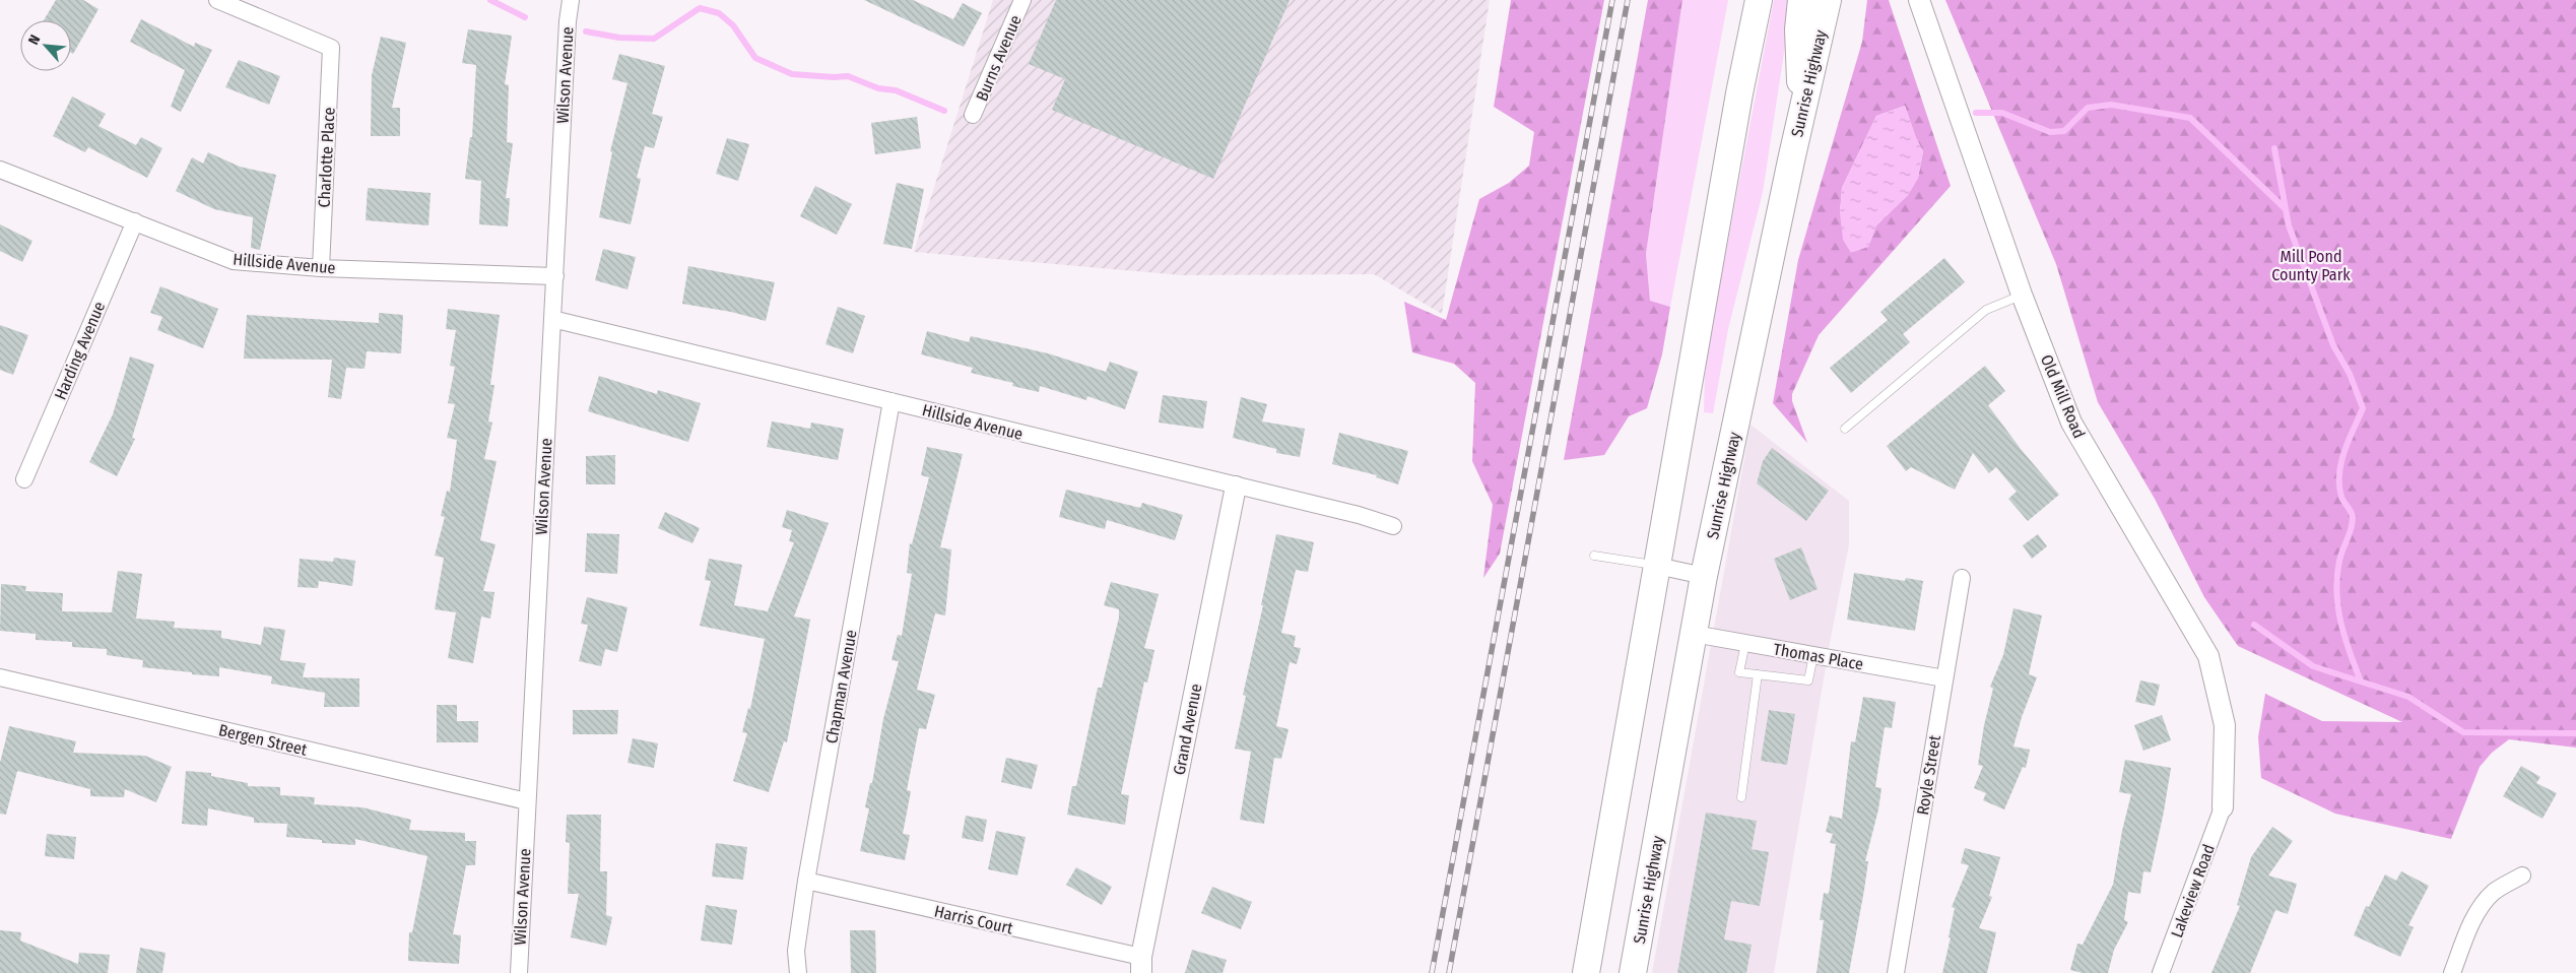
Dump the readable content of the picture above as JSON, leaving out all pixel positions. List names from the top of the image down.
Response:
{
  "streets": {
    "highway": ["Sunrise Highway"],
    "street": [
      "Burns Avenue",
      "Wilson Avenue",
      "Charlotte Place",
      "Hillside Avenue",
      "Harding Avenue",
      "Old Mill Road",
      "Thomas Place",
      "Chapman Avenue",
      "Grand Avenue",
      "Bergen Street",
      "Royle Street",
      "Lakeview Road",
      "Harris Court"
    ]
  },
  "crossings": [
    ["Wilson Avenue", "Hillside Avenue"],
    ["Wilson Avenue", "Bergen Street"],
    ["Sunrise Highway", "Thomas Place"],
    ["Charlotte Place", "Hillside Avenue"],
    ["Hillside Avenue", "Harding Avenue"],
    ["Hillside Avenue", "Chapman Avenue"],
    ["Hillside Avenue", "Grand Avenue"],
    ["Old Mill Road", "Lakeview Road"],
    ["Thomas Place", "Royle Street"],
    ["Chapman Avenue", "Harris Court"],
    ["Grand Avenue", "Harris Court"]
  ],
  "parks": ["Mill Pond County Park"],
  "north": "top left"
}
